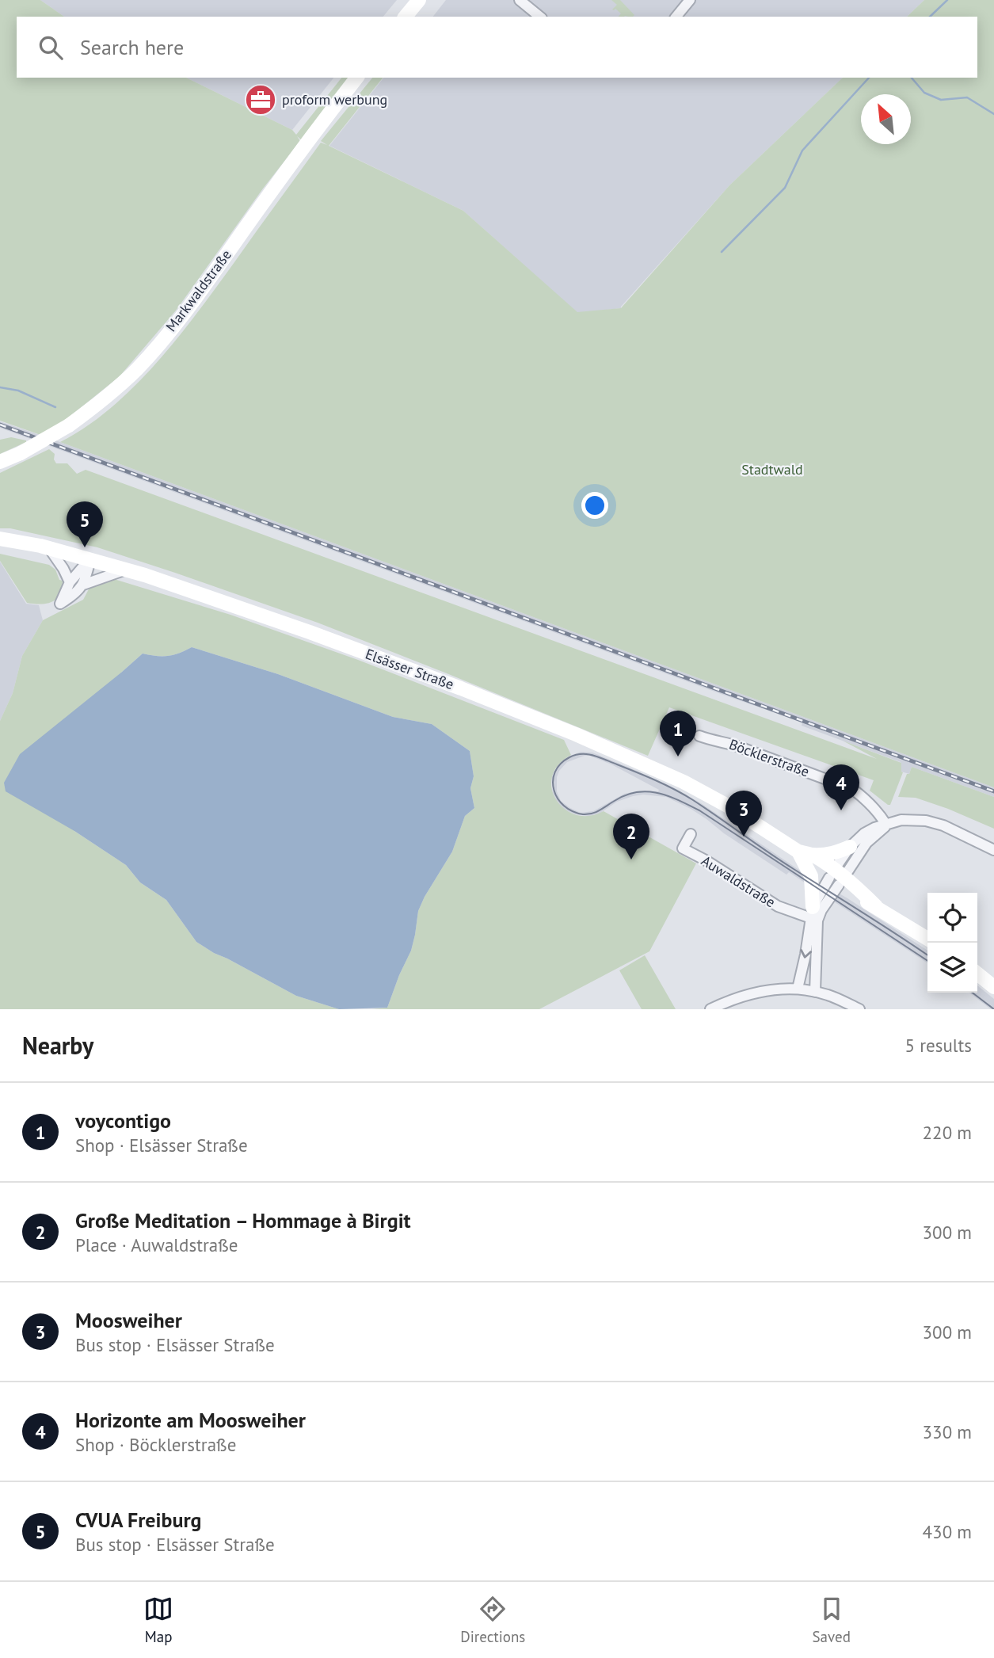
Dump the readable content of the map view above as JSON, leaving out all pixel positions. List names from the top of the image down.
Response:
{
  "streets": {
    "main road": ["Markwaldstraße", "Elsässer Straße"],
    "street": ["Böcklerstraße", "Auwaldstraße"]
  },
  "parks": ["Stadtwald"],
  "places": {
    "office": ["proform werbung"]
  },
  "north": "top left",
  "page": {
    "search": "Search here",
    "pins": [
      "5",
      "1",
      "4",
      "3",
      "2"
    ],
    "heading": ["Nearby", "5 results"],
    "list": [
      {
        "mark": "1",
        "name": "voycontigo",
        "note": "Shop · Elsässer Straße",
        "value": "220 m"
      },
      {
        "mark": "2",
        "name": "Große Meditation – Hommage à Birgit",
        "note": "Place · Auwaldstraße",
        "value": "300 m"
      },
      {
        "mark": "3",
        "name": "Moosweiher",
        "note": "Bus stop · Elsässer Straße",
        "value": "300 m"
      },
      {
        "mark": "4",
        "name": "Horizonte am Moosweiher",
        "note": "Shop · Böcklerstraße",
        "value": "330 m"
      },
      {
        "mark": "5",
        "name": "CVUA Freiburg",
        "note": "Bus stop · Elsässer Straße",
        "value": "430 m"
      }
    ],
    "nav": ["Map", "Directions", "Saved"]
  }
}
